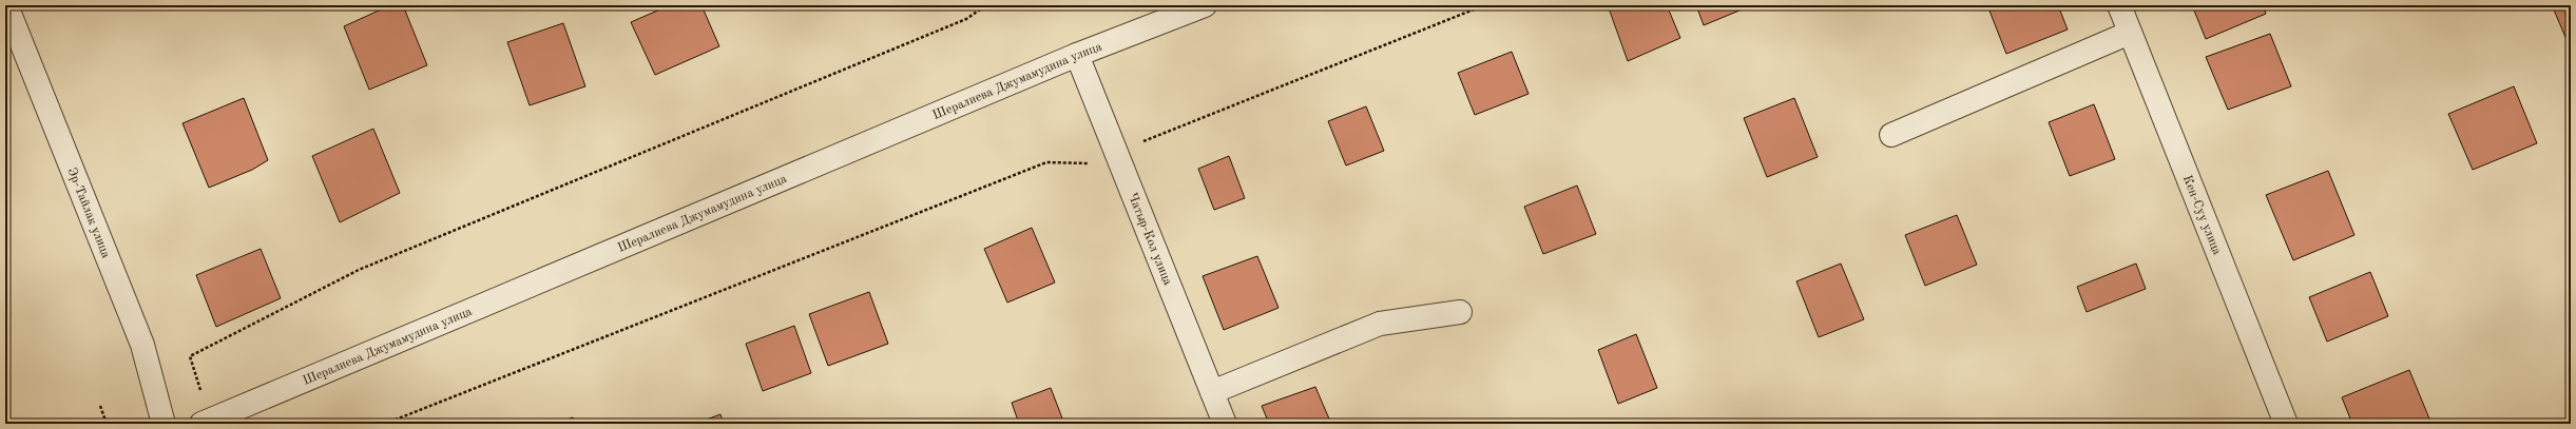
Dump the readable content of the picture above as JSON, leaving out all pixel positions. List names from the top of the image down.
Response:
{
  "streets": {
    "street": [
      "Шералиева Джумамудина улица",
      "Эр-Тайлак улица",
      "Кен-Суу улица",
      "Чатыр-Кол улица"
    ]
  },
  "crossings": [
    ["Шералиева Джумамудина улица", "Чатыр-Кол улица"]
  ]
}
